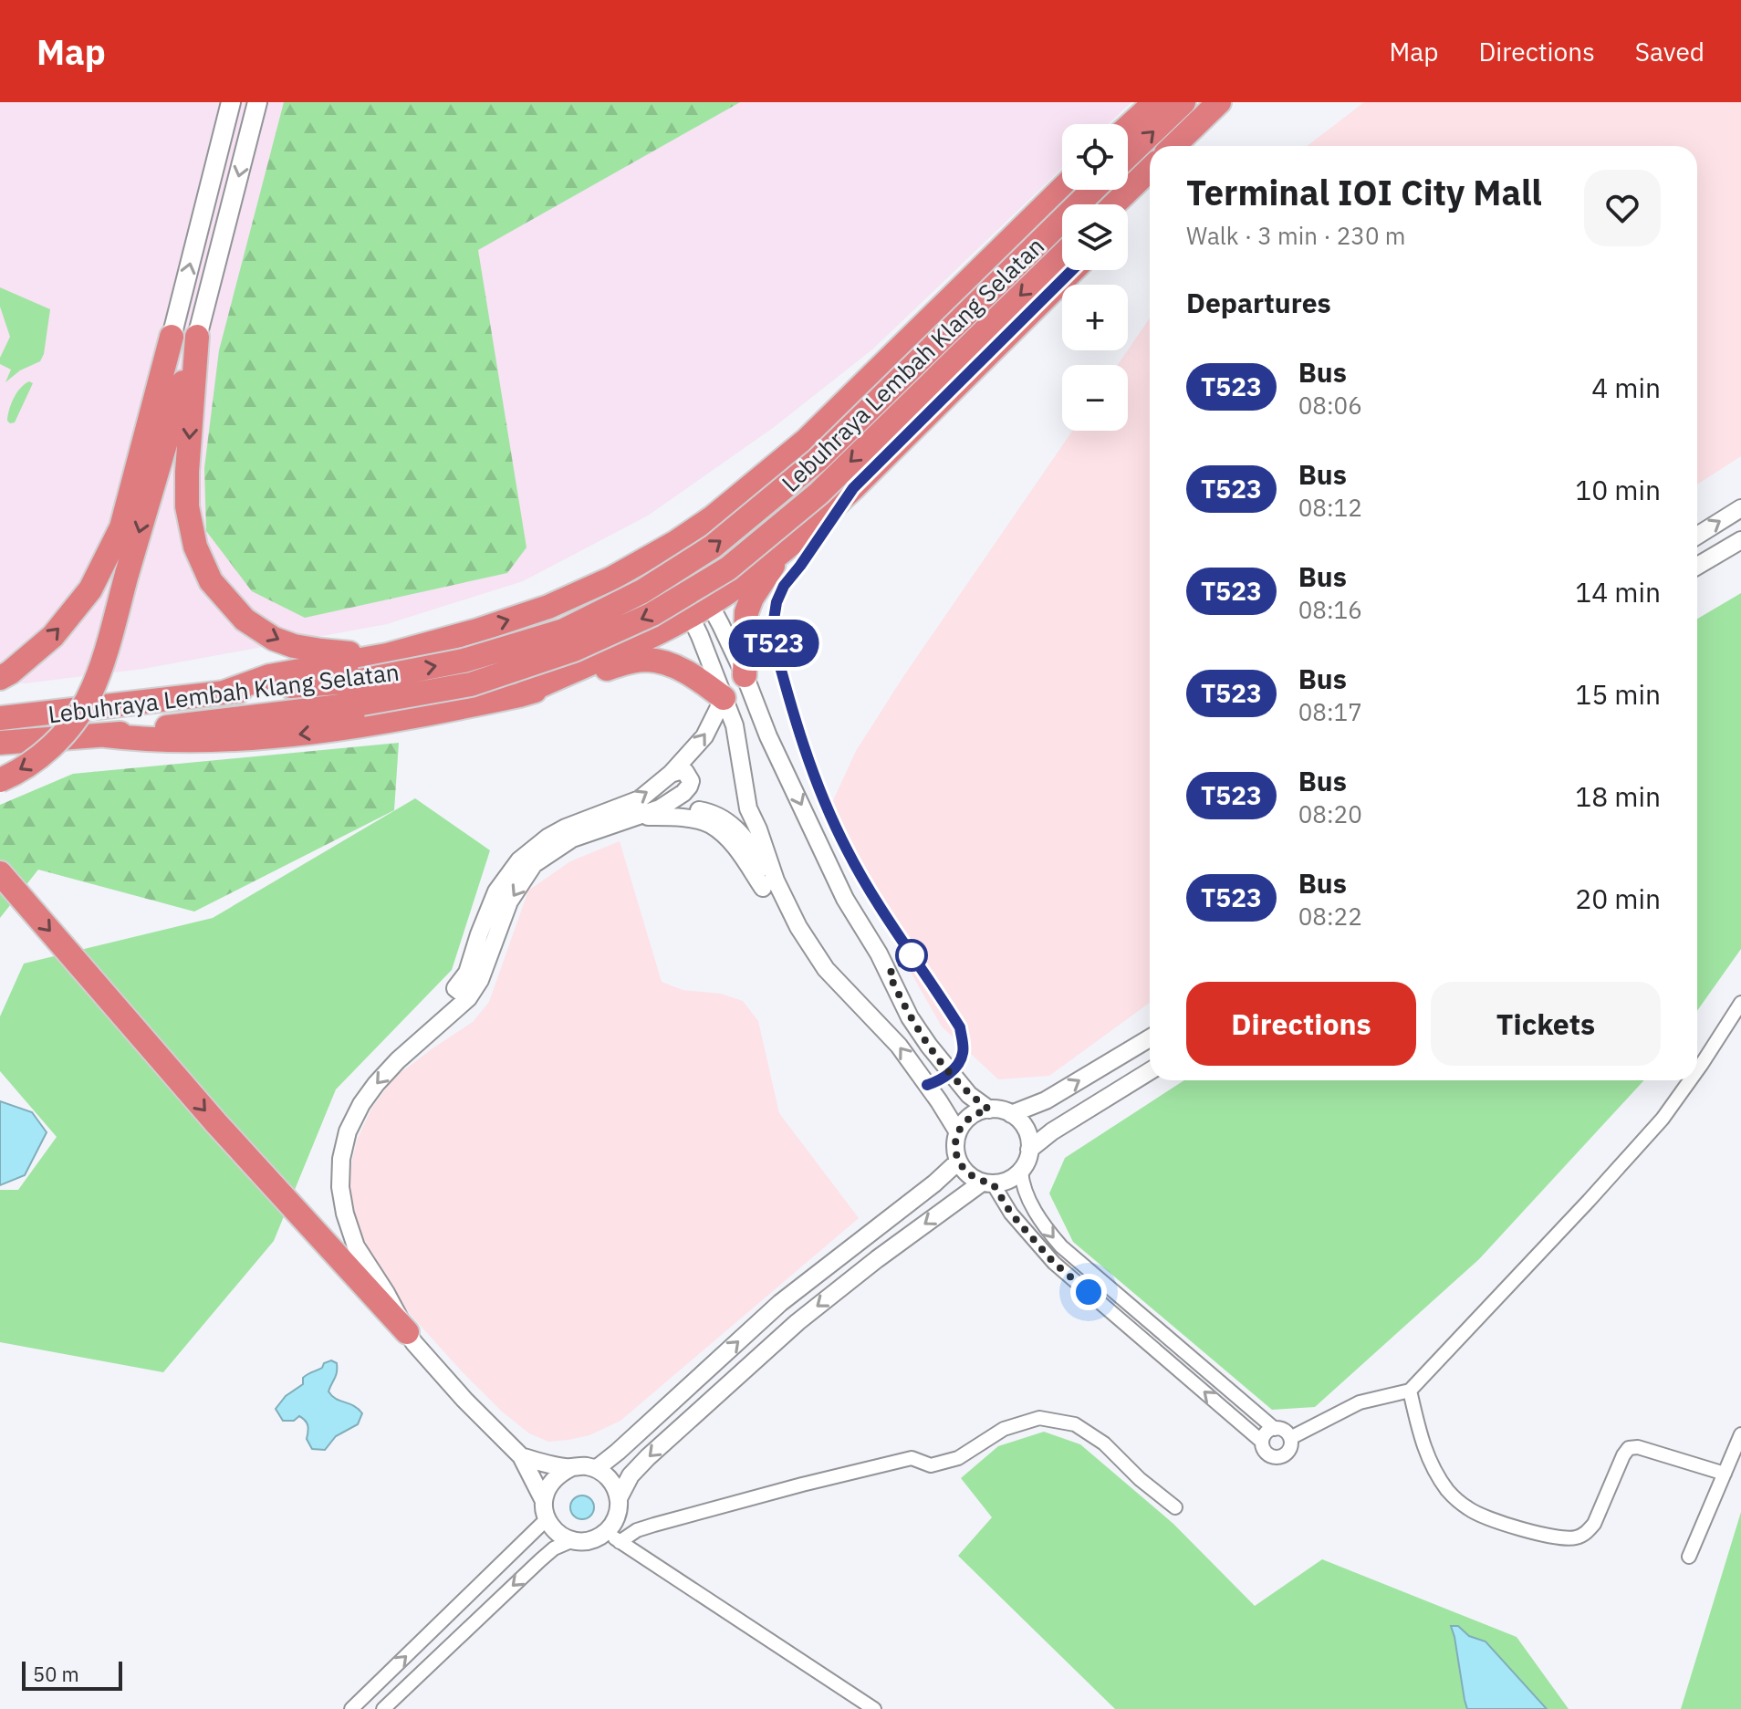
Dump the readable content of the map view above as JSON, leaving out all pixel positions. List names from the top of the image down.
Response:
{
  "streets": {
    "highway": ["Lebuhraya Lembah Klang Selatan"]
  },
  "lines": ["bus line T523"],
  "scale_bar": "50 m",
  "page": {
    "header": "Map",
    "nav": ["Map", "Directions", "Saved"],
    "on_map": "T523",
    "map_buttons": ["+", "−"],
    "heading": [
      ["Terminal IOI City Mall", "Walk · 3 min · 230 m"],
      "Departures"
    ],
    "list": [
      {
        "mark": "T523",
        "name": "Bus",
        "note": "08:06",
        "value": "4 min"
      },
      {
        "mark": "T523",
        "name": "Bus",
        "note": "08:12",
        "value": "10 min"
      },
      {
        "mark": "T523",
        "name": "Bus",
        "note": "08:16",
        "value": "14 min"
      },
      {
        "mark": "T523",
        "name": "Bus",
        "note": "08:17",
        "value": "15 min"
      },
      {
        "mark": "T523",
        "name": "Bus",
        "note": "08:20",
        "value": "18 min"
      },
      {
        "mark": "T523",
        "name": "Bus",
        "note": "08:22",
        "value": "20 min"
      }
    ],
    "buttons": ["Directions", "Tickets"],
    "scale": "50 m"
  }
}
